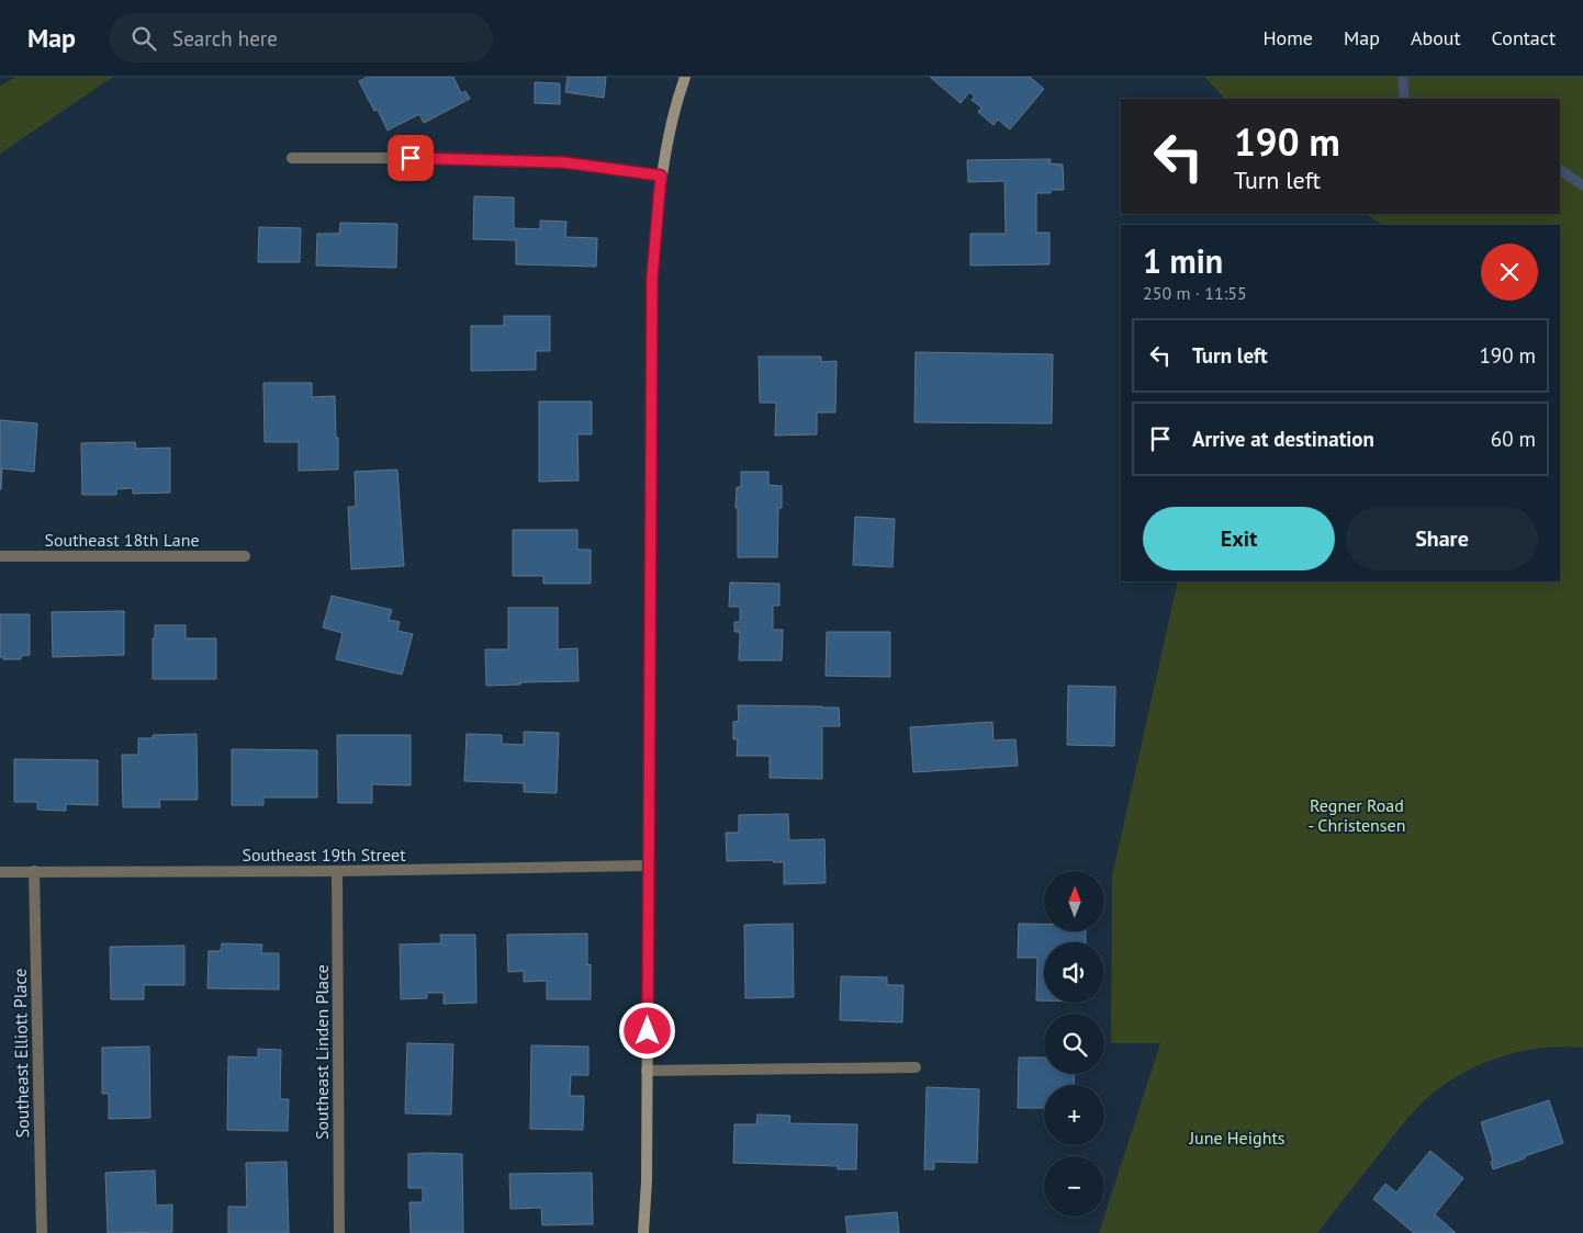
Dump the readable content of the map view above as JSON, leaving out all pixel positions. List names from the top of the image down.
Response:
{
  "streets": {
    "street": [
      "Southeast 18th Lane",
      "Southeast 19th Street",
      "Southeast Linden Place",
      "Southeast Elliott Place"
    ]
  },
  "crossings": [
    ["Southeast 19th Street", "Southeast Linden Place"],
    ["Southeast 19th Street", "Southeast Elliott Place"]
  ],
  "parks": ["Regner Road - Christensen", "June Heights"],
  "north": "top",
  "page": {
    "header": "Map",
    "search": "Search here",
    "nav": [
      "Home",
      "Map",
      "About",
      "Contact"
    ],
    "turn": ["190 m", "Turn left"],
    "heading": ["1 min", "250 m · 11:55"],
    "list": [
      {
        "name": "Turn left",
        "value": "190 m"
      },
      {
        "name": "Arrive at destination",
        "value": "60 m"
      }
    ],
    "buttons": ["Exit", "Share"],
    "map_buttons": ["+", "−"]
  }
}
